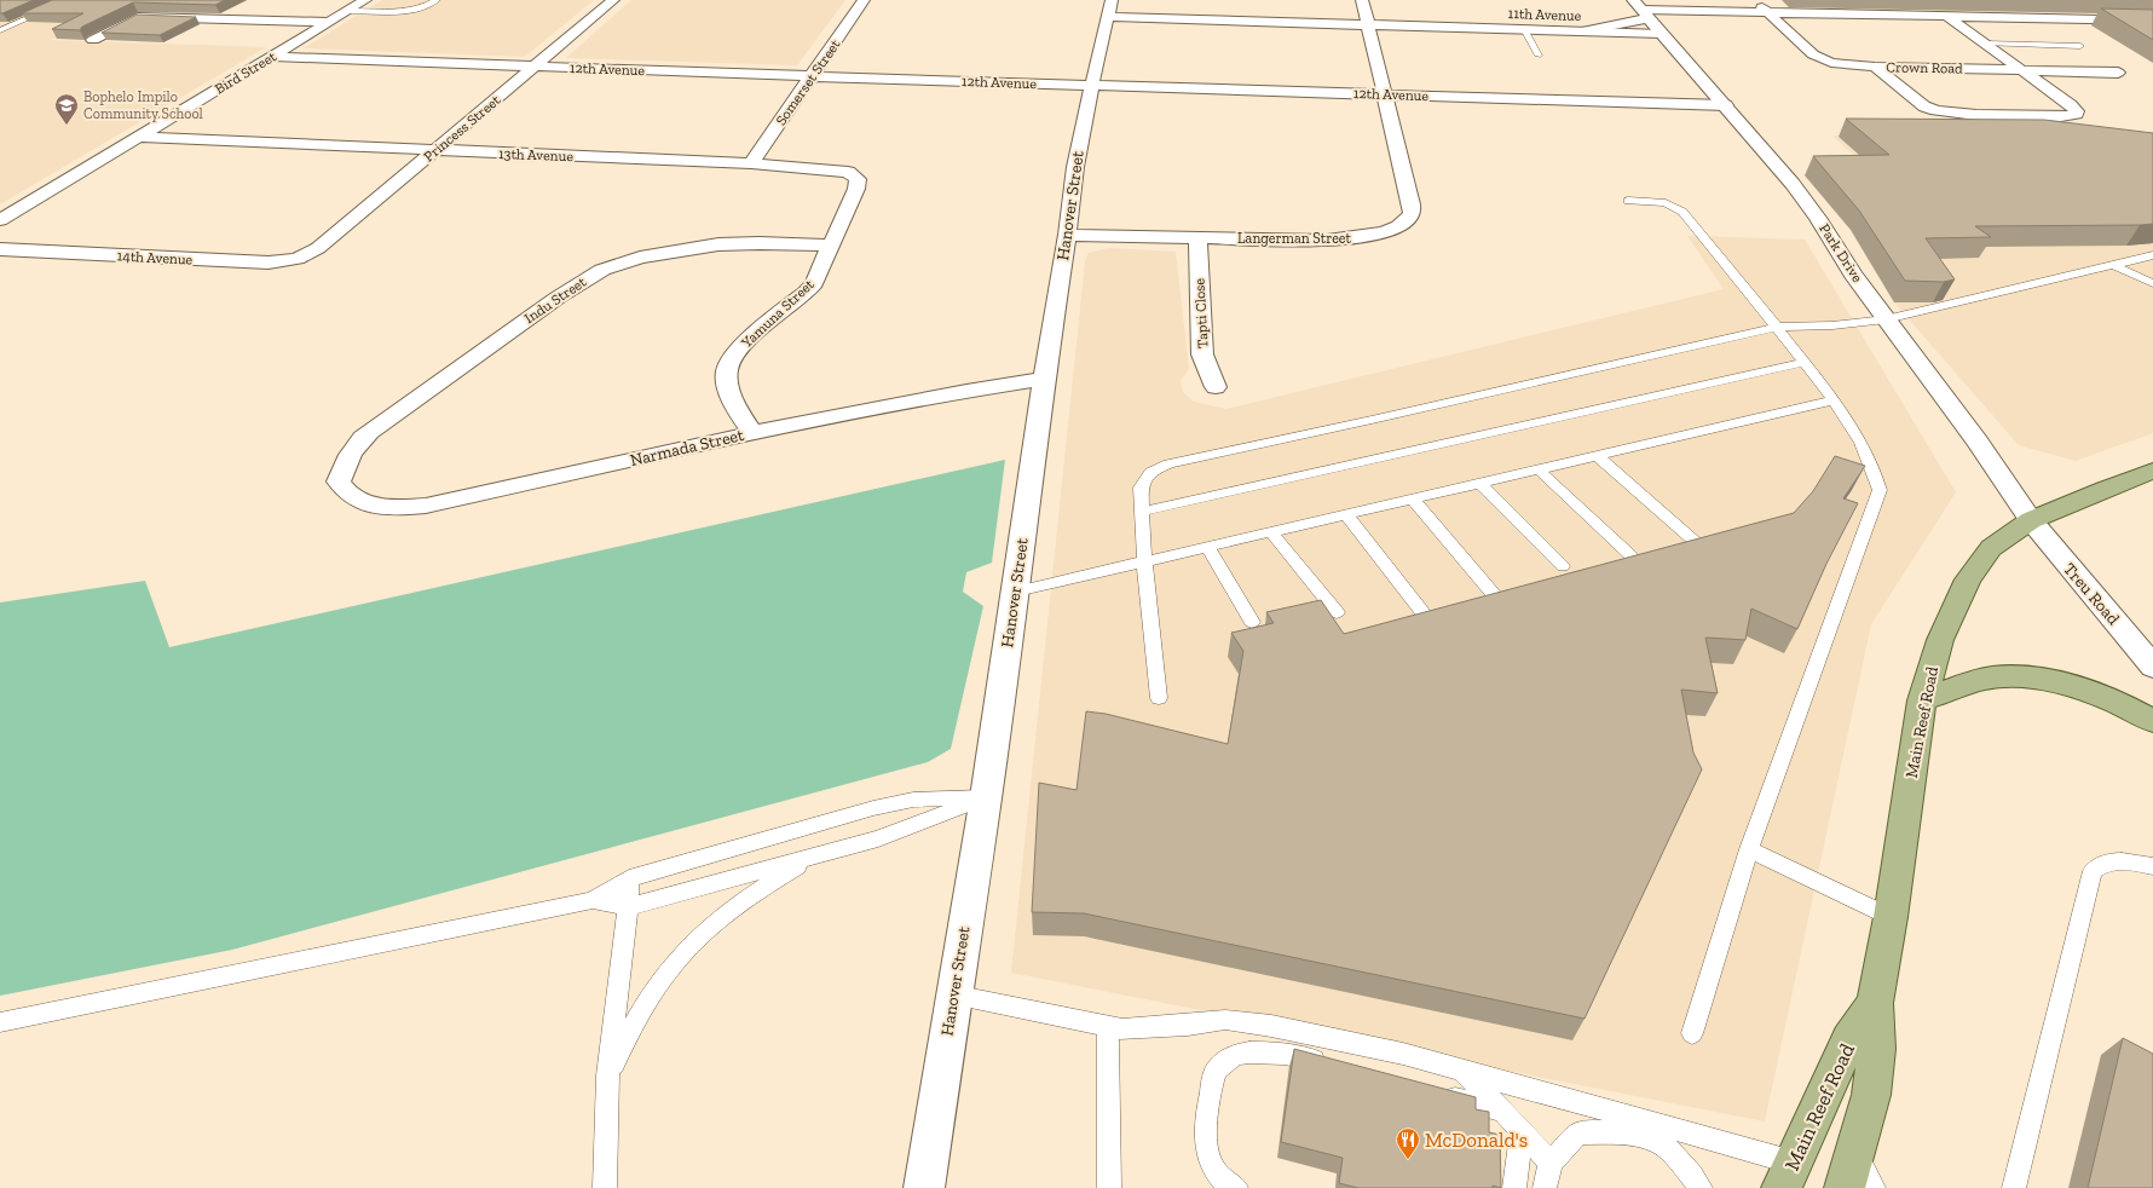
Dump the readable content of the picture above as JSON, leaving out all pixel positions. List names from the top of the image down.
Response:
{
  "streets": {
    "main road": ["Main Reef Road"],
    "street": [
      "11th Avenue",
      "Crown Road",
      "12th Avenue",
      "Bird Street",
      "Somerset Street",
      "Princess Street",
      "13th Avenue",
      "Hanover Street",
      "Langerman Street",
      "Park Drive",
      "14th Avenue",
      "Indu Street",
      "Yamuna Street",
      "Tapti Close",
      "Narmada Street",
      "Treu Road"
    ]
  },
  "crossings": [
    ["11th Avenue", "Hanover Street"],
    ["11th Avenue", "Langerman Street"],
    ["11th Avenue", "Park Drive"],
    ["12th Avenue", "Bird Street"],
    ["12th Avenue", "Somerset Street"],
    ["12th Avenue", "Princess Street"],
    ["12th Avenue", "Hanover Street"],
    ["12th Avenue", "Langerman Street"],
    ["12th Avenue", "Park Drive"],
    ["Bird Street", "13th Avenue"],
    ["Somerset Street", "13th Avenue"],
    ["Princess Street", "13th Avenue"],
    ["Princess Street", "14th Avenue"],
    ["13th Avenue", "Indu Street"],
    ["13th Avenue", "Yamuna Street"],
    ["Hanover Street", "Langerman Street"],
    ["Hanover Street", "Narmada Street"],
    ["Langerman Street", "Tapti Close"],
    ["Park Drive", "Treu Road"],
    ["Park Drive", "Main Reef Road"],
    ["Indu Street", "Yamuna Street"],
    ["Indu Street", "Narmada Street"],
    ["Yamuna Street", "Narmada Street"],
    ["Treu Road", "Main Reef Road"]
  ],
  "places": {
    "school or university": ["Bophelo Impilo Community School"],
    "restaurant": ["McDonald's"]
  }
}
